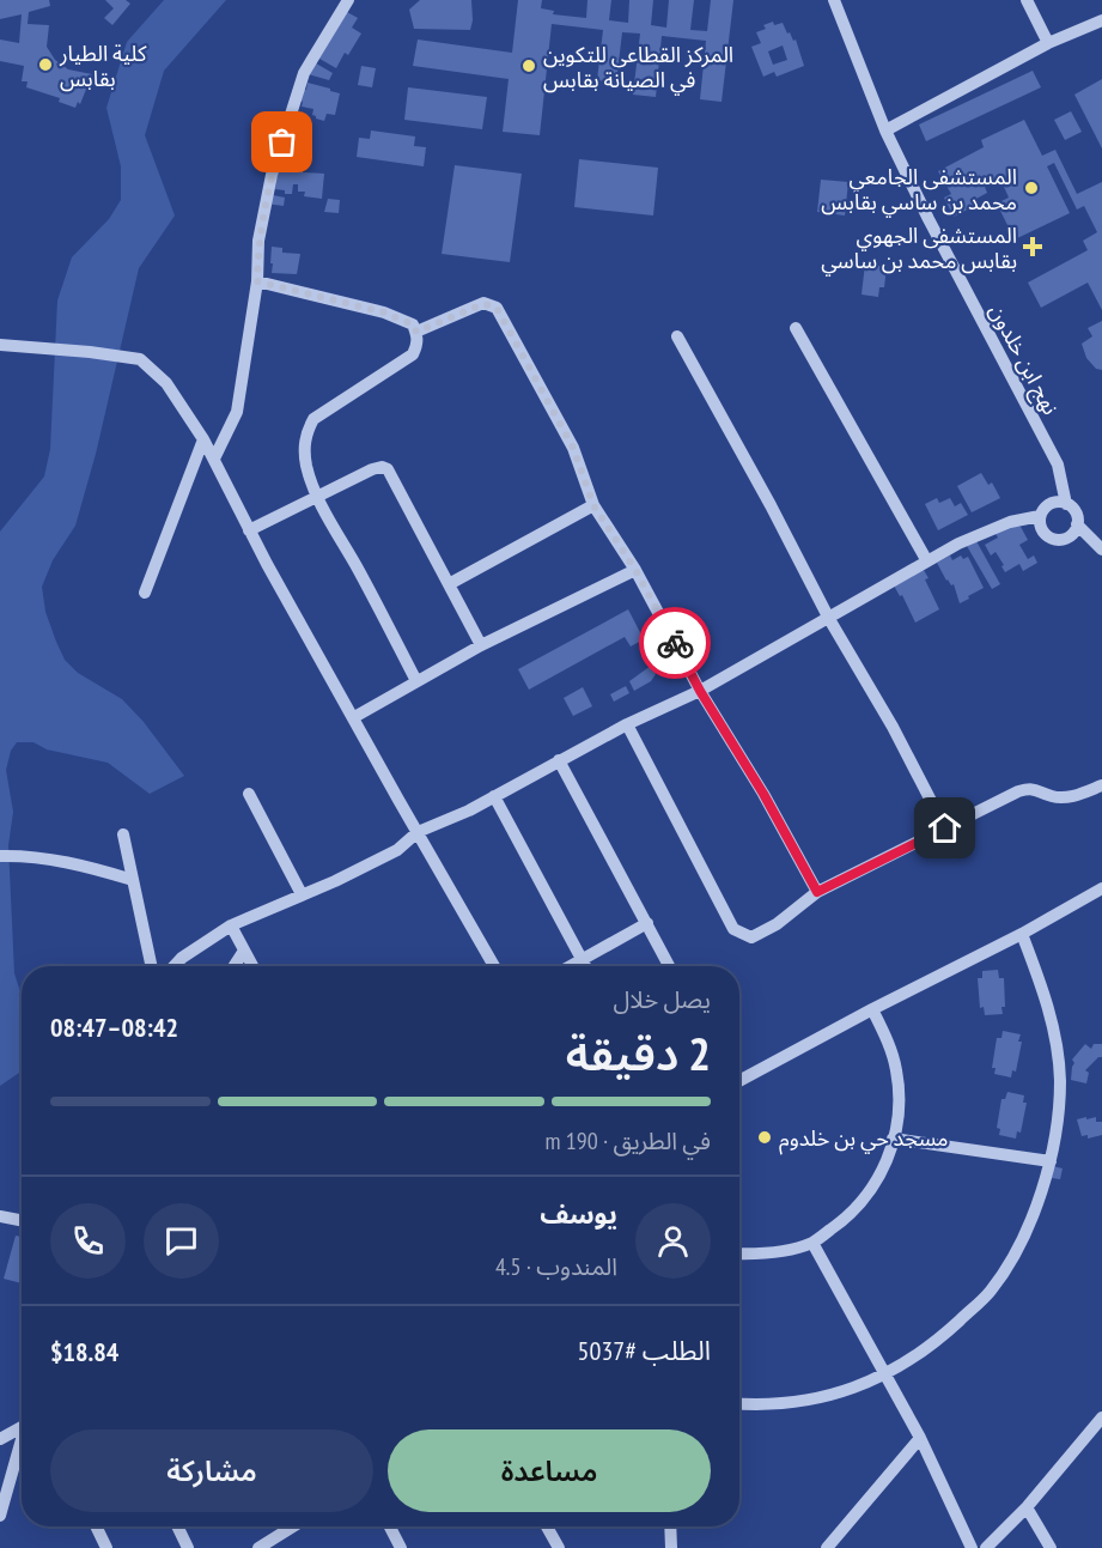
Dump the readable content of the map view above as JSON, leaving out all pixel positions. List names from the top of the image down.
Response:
{
  "streets": {
    "street": ["نهج ابن خلدون"]
  },
  "places": {
    "other": [
      "كلية الطيار بقابس",
      "المركز القطاعى للتكوين في الصيانة بقابس",
      "المستشفى الجامعي محمد بن ساسي بقابس",
      "مسجد حي بن خلدوم"
    ],
    "health": ["المستشفى الجهوي بقابس محمد بن ساسي"]
  },
  "page": {
    "heading": ["2 دقيقة", "يصل خلال", "08:42–08:47"],
    "panel": [
      "يوسف",
      "المندوب · 4.5",
      "الطلب #5037",
      "$18.84"
    ],
    "bar": "في الطريق · 190 m",
    "buttons": ["مساعدة", "مشاركة"]
  }
}
